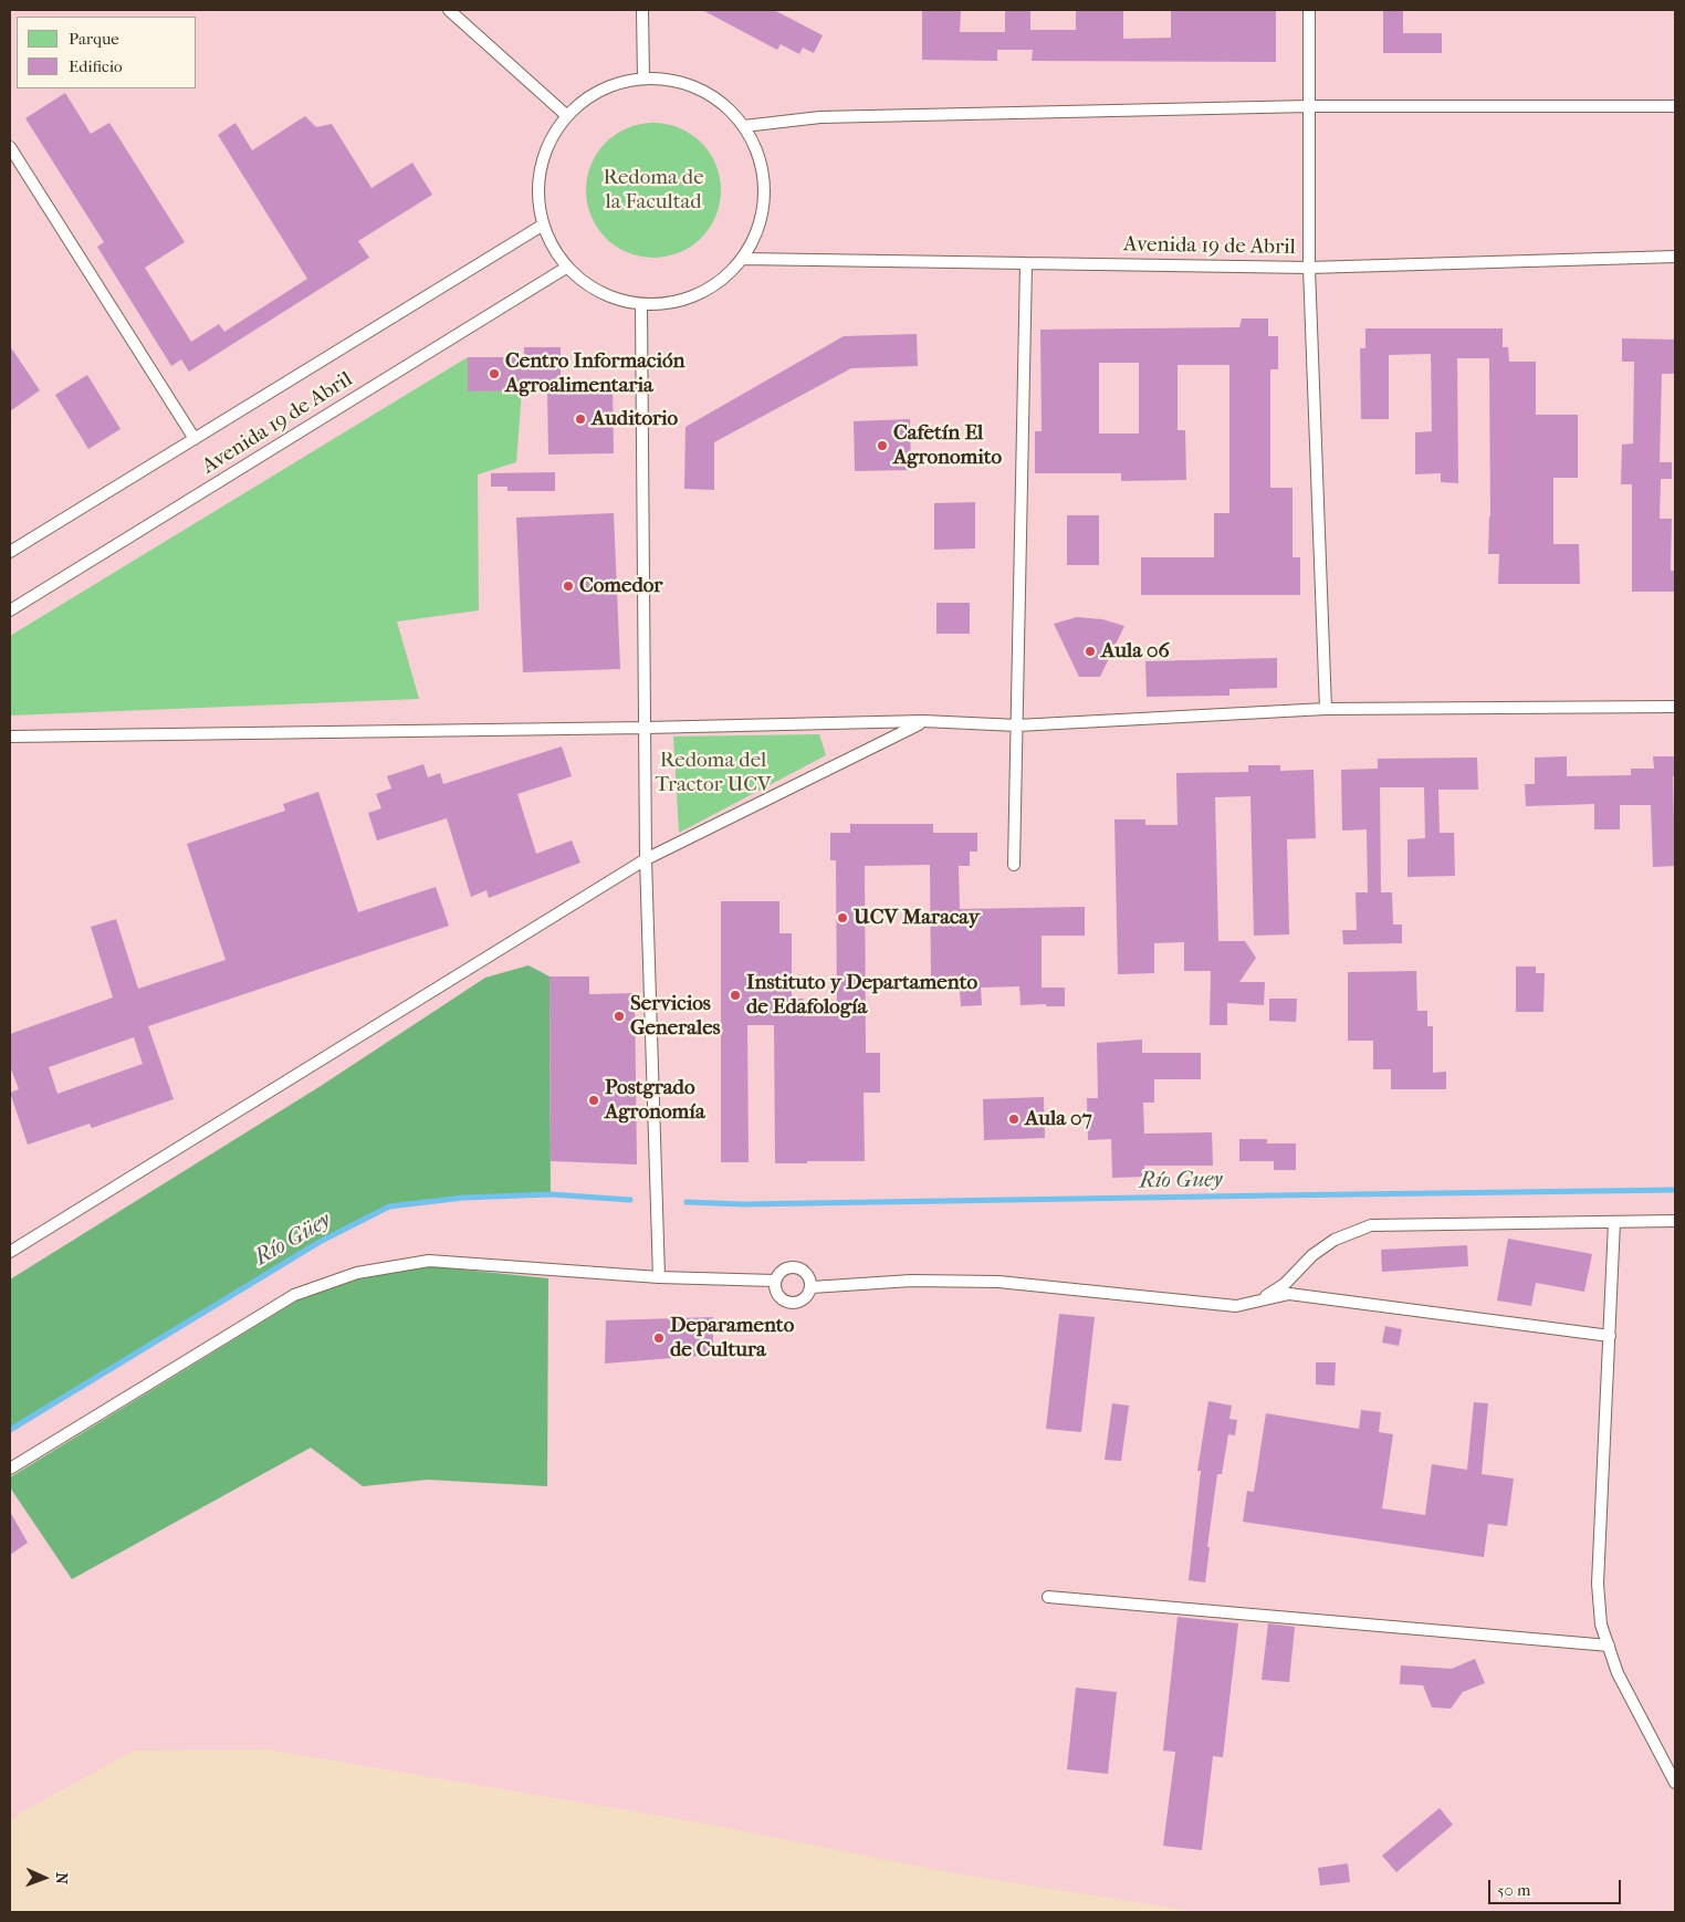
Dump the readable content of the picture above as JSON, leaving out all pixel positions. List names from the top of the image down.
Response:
{
  "streets": {
    "lane": ["Avenida 19 de Abril"]
  },
  "water": ["Río Guey", "Río Güey"],
  "parks": ["Redoma de la Facultad", "Redoma del Tractor UCV"],
  "places": [
    "Centro Información Agroalimentaria",
    "Auditorio",
    "Cafetín El Agronomito",
    "Comedor",
    "Aula 06",
    "UCV Maracay",
    "Instituto y Departamento de Edafología",
    "Servicios Generales",
    "Postgrado Agronomía",
    "Aula 07",
    "Deparamento de Cultura"
  ],
  "legend": ["Parque", "Edificio"],
  "scale_bar": "50 m",
  "north": "right"
}
